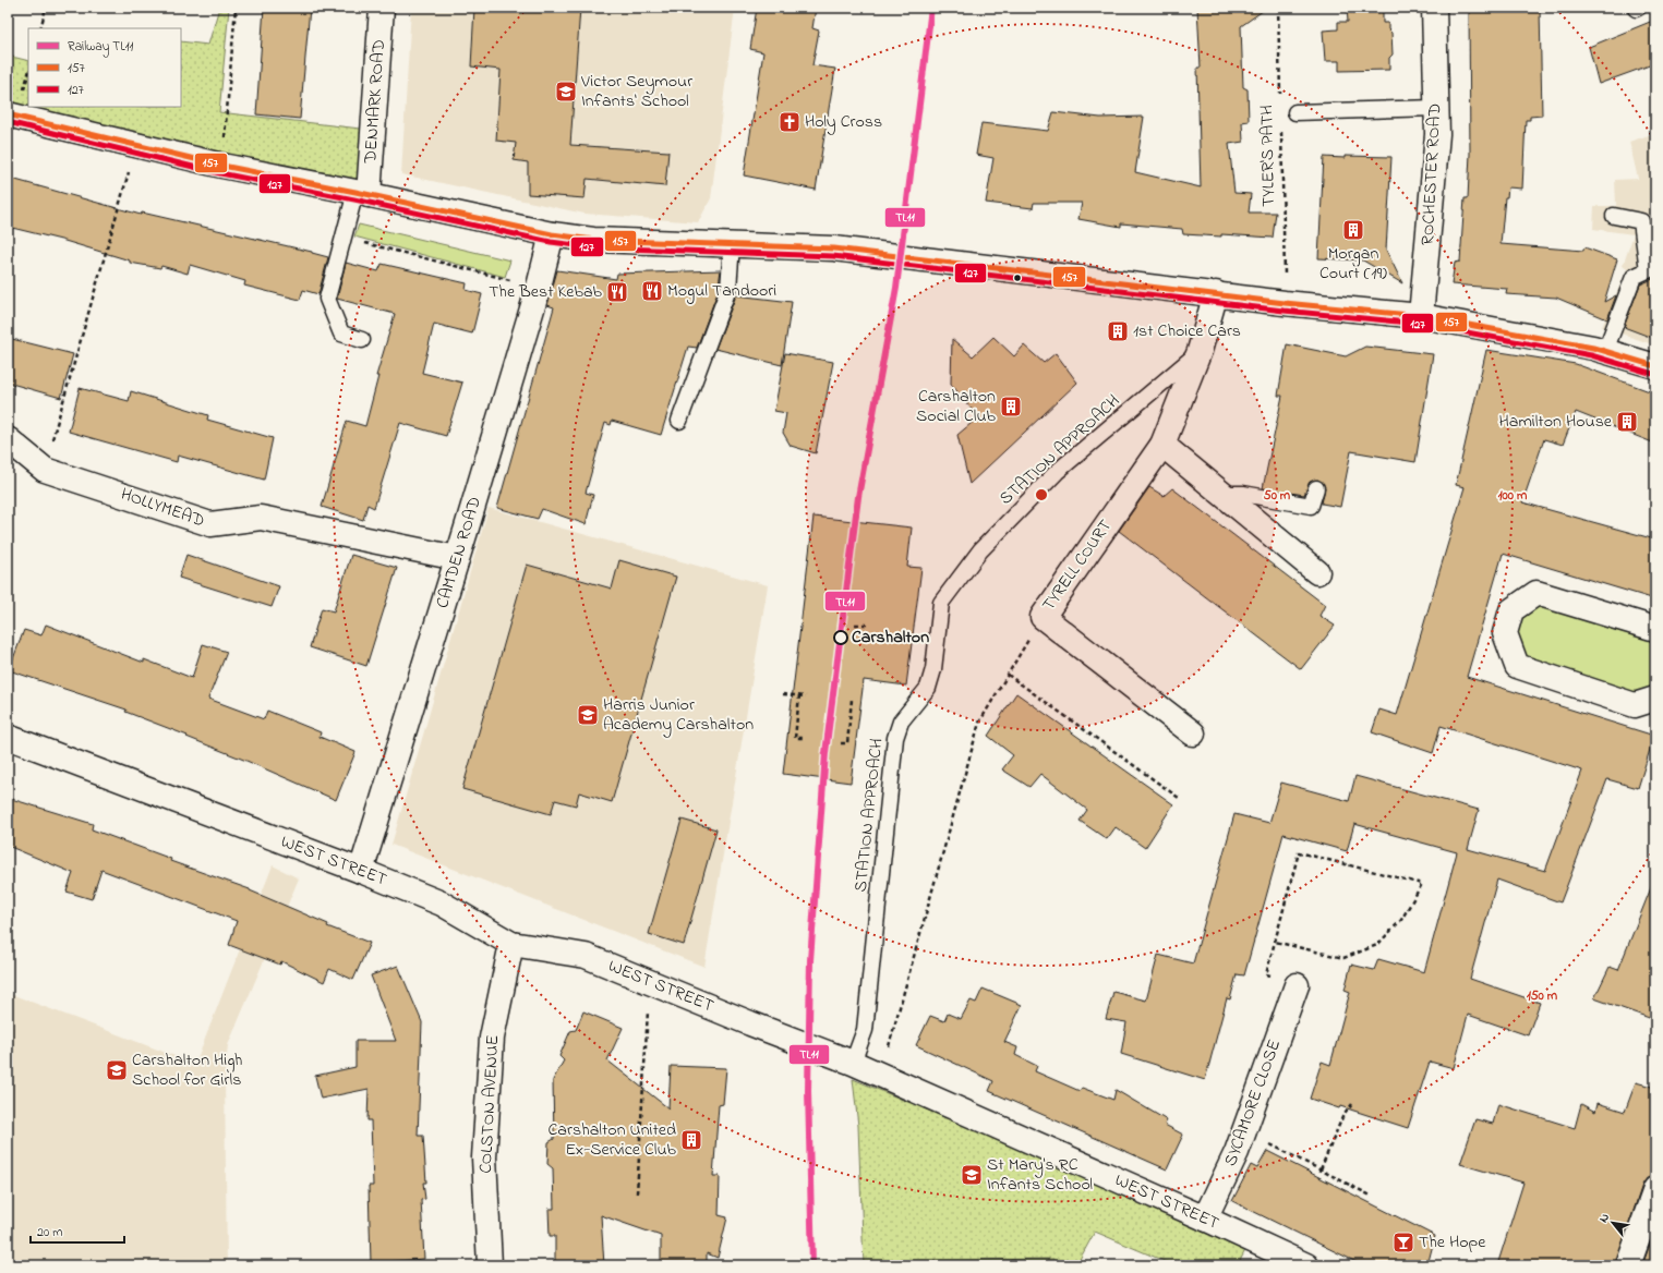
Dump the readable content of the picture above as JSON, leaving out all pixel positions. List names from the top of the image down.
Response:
{
  "streets": {
    "street": [
      "DENMARK ROAD",
      "ROCHESTER ROAD",
      "HOLLYMEAD",
      "CAMDEN ROAD",
      "TYRELL COURT",
      "WEST STREET",
      "SYCAMORE CLOSE",
      "COLSTON AVENUE"
    ],
    "lane": ["STATION APPROACH"],
    "path": ["TYLER'S PATH"]
  },
  "crossings": [
    ["STATION APPROACH", "TYRELL COURT"],
    ["STATION APPROACH", "WEST STREET"],
    ["HOLLYMEAD", "CAMDEN ROAD"],
    ["CAMDEN ROAD", "WEST STREET"],
    ["WEST STREET", "SYCAMORE CLOSE"],
    ["WEST STREET", "COLSTON AVENUE"]
  ],
  "places": {
    "school or university": [
      "Victor Seymour Infants' School",
      "Harris Junior Academy Carshalton",
      "Carshalton High School for Girls",
      "St Mary's RC Infants School"
    ],
    "church": ["Holy Cross"],
    "building": [
      "Morgan Court (19)",
      "1st Choice Cars",
      "Carshalton Social Club",
      "Hamilton House",
      "Carshalton United Ex-Service Club"
    ],
    "restaurant": ["Mogul Tandoori", "The Best Kebab"],
    "other": ["Carshalton"],
    "bar": ["The Hope"]
  },
  "lines": ["rail line TL11", "transit line 157", "transit line 127"],
  "legend": ["Railway TL11", "157", "127"],
  "scale_bar": "20 m",
  "north": "top left",
  "rings": ["50 m", "100 m", "150 m"]
}
